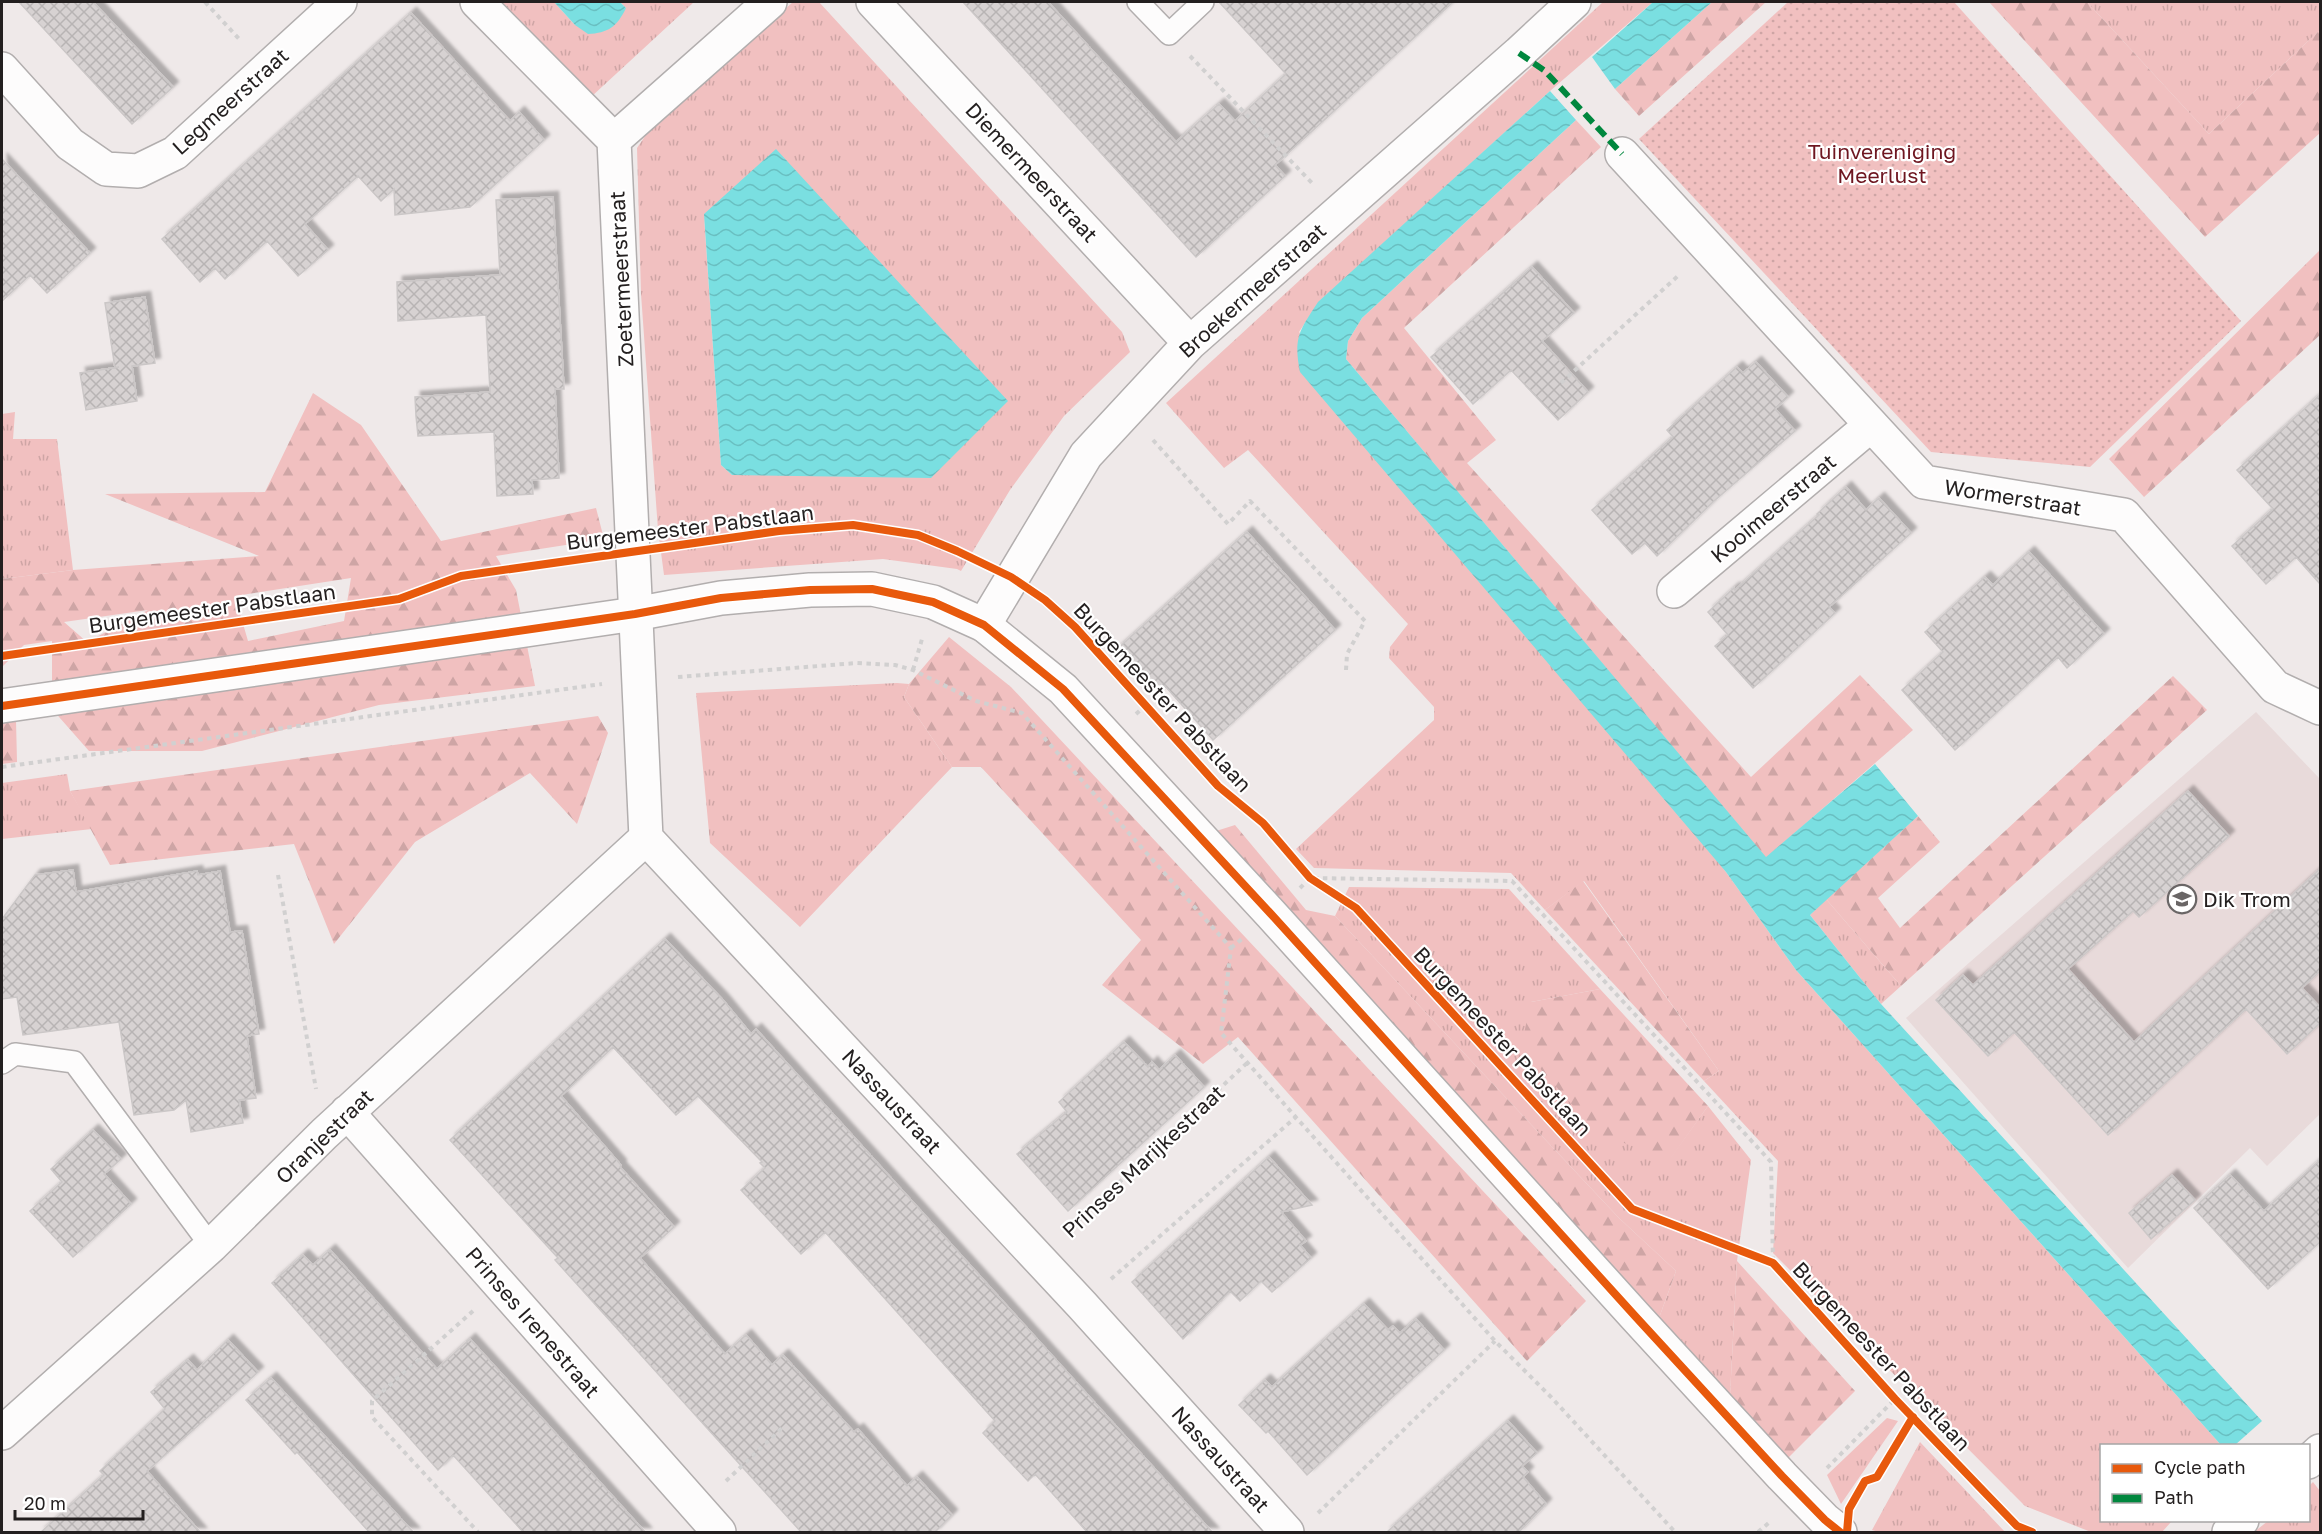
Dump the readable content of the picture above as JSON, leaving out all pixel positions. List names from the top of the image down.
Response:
{
  "streets": {
    "street": [
      "Legmeerstraat",
      "Diemermeerstraat",
      "Zoetermeerstraat",
      "Broekermeerstraat",
      "Wormerstraat",
      "Kooimeerstraat",
      "Nassaustraat",
      "Oranjestraat",
      "Prinses Irenestraat"
    ],
    "path": ["Prinses Marijkestraat"],
    "cycle path": ["Burgemeester Pabstlaan"]
  },
  "crossings": [
    ["Diemermeerstraat", "Broekermeerstraat"],
    ["Wormerstraat", "Kooimeerstraat"],
    ["Nassaustraat", "Oranjestraat"],
    ["Nassaustraat", "Prinses Marijkestraat"],
    ["Oranjestraat", "Prinses Irenestraat"]
  ],
  "parks": ["Tuinvereniging Meerlust"],
  "places": {
    "school or university": ["Dik Trom"]
  },
  "legend": ["Cycle path", "Path"],
  "scale_bar": "20 m"
}
